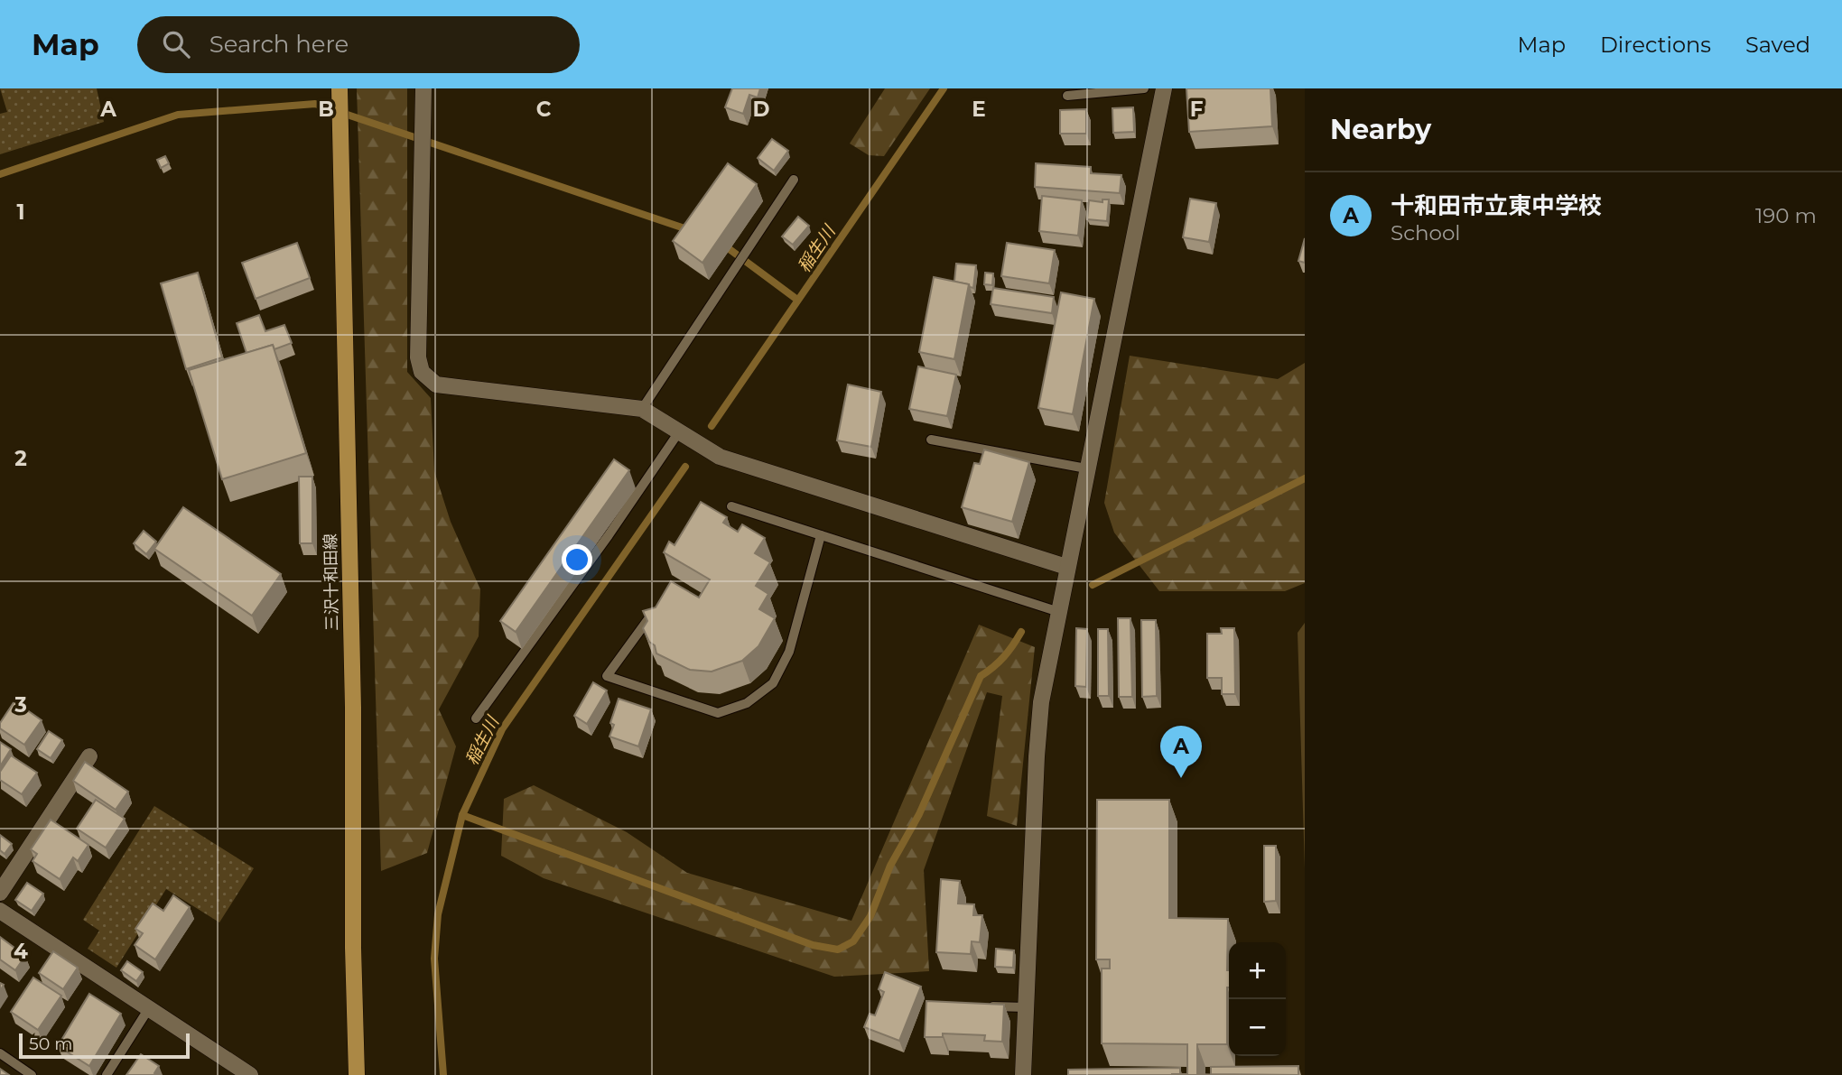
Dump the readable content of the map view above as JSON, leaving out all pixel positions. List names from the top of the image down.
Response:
{
  "streets": {
    "main road": ["三沢十和田線"]
  },
  "water": ["稲生川"],
  "scale_bar": "50 m",
  "page": {
    "header": "Map",
    "search": "Search here",
    "nav": ["Map", "Directions", "Saved"],
    "heading": "Nearby",
    "list": [
      {
        "mark": "A",
        "name": "十和田市立東中学校",
        "note": "School",
        "value": "190 m"
      }
    ],
    "pins": "A",
    "map_buttons": ["+", "−"],
    "scale": "50 m"
  },
  "grid": {
    "columns": [
      "A",
      "B",
      "C",
      "D",
      "E",
      "F"
    ],
    "rows": [
      "1",
      "2",
      "3",
      "4"
    ]
  }
}
